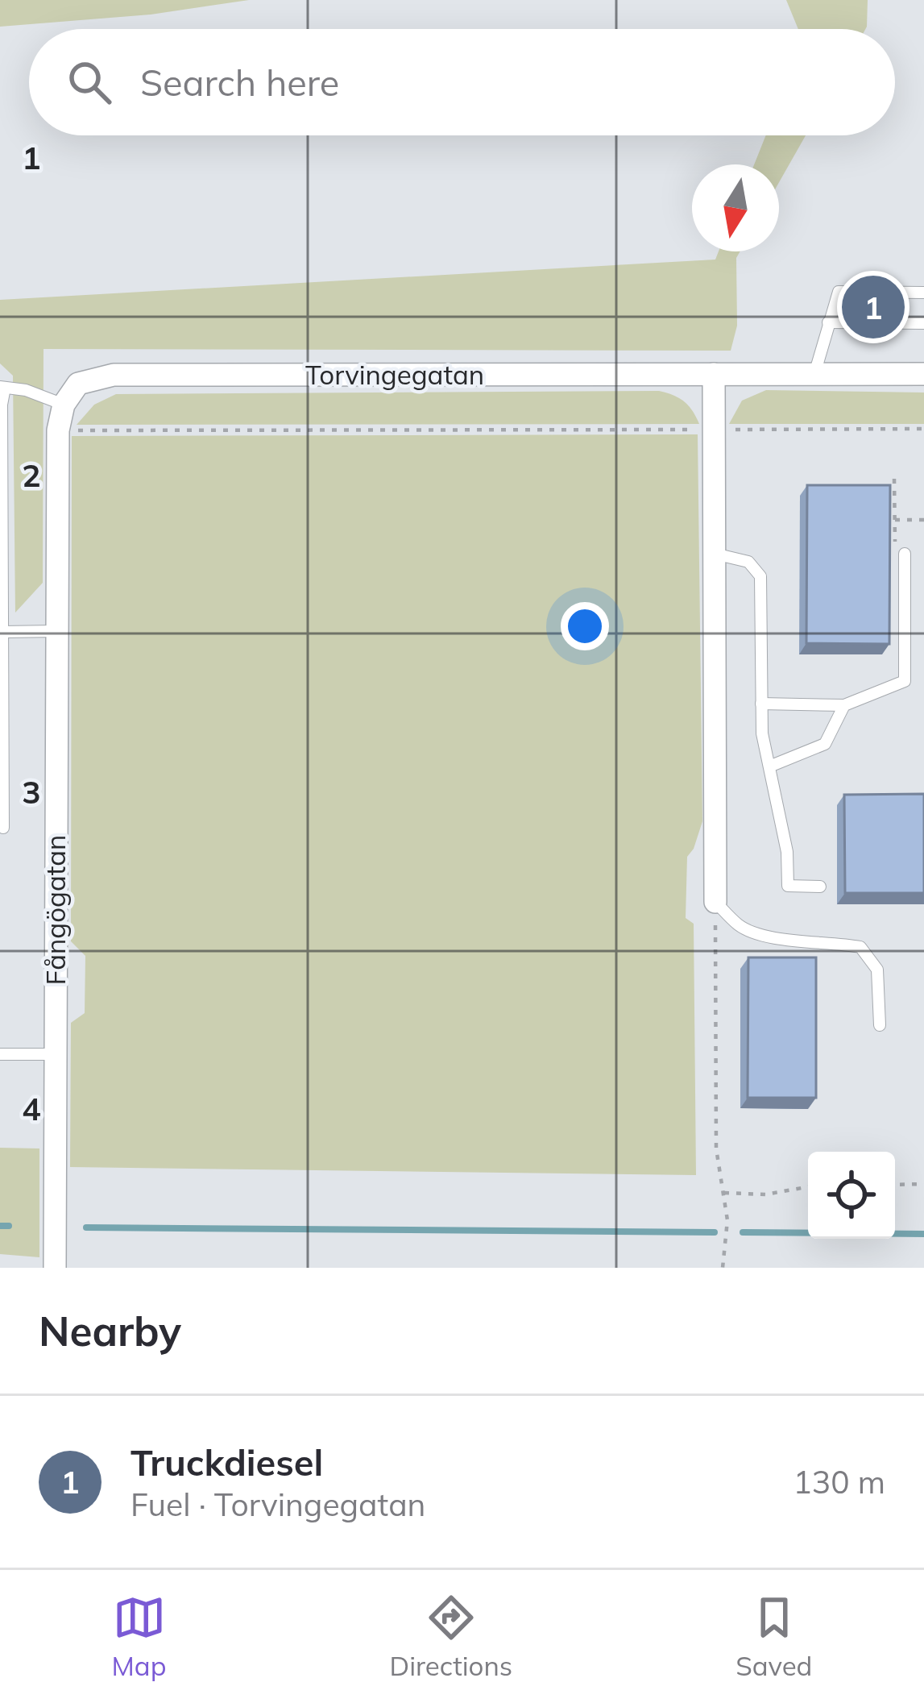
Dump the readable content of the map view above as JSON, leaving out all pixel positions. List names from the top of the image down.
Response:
{
  "streets": {
    "street": ["Torvingegatan", "Fångögatan"]
  },
  "crossings": [
    ["Torvingegatan", "Fångögatan"]
  ],
  "north": "bottom",
  "page": {
    "search": "Search here",
    "pins": "1",
    "heading": "Nearby",
    "list": [
      {
        "mark": "1",
        "name": "Truckdiesel",
        "note": "Fuel · Torvingegatan",
        "value": "130 m"
      }
    ],
    "nav": ["Map", "Directions", "Saved"]
  },
  "grid": {
    "rows": [
      "1",
      "2",
      "3",
      "4"
    ]
  }
}
